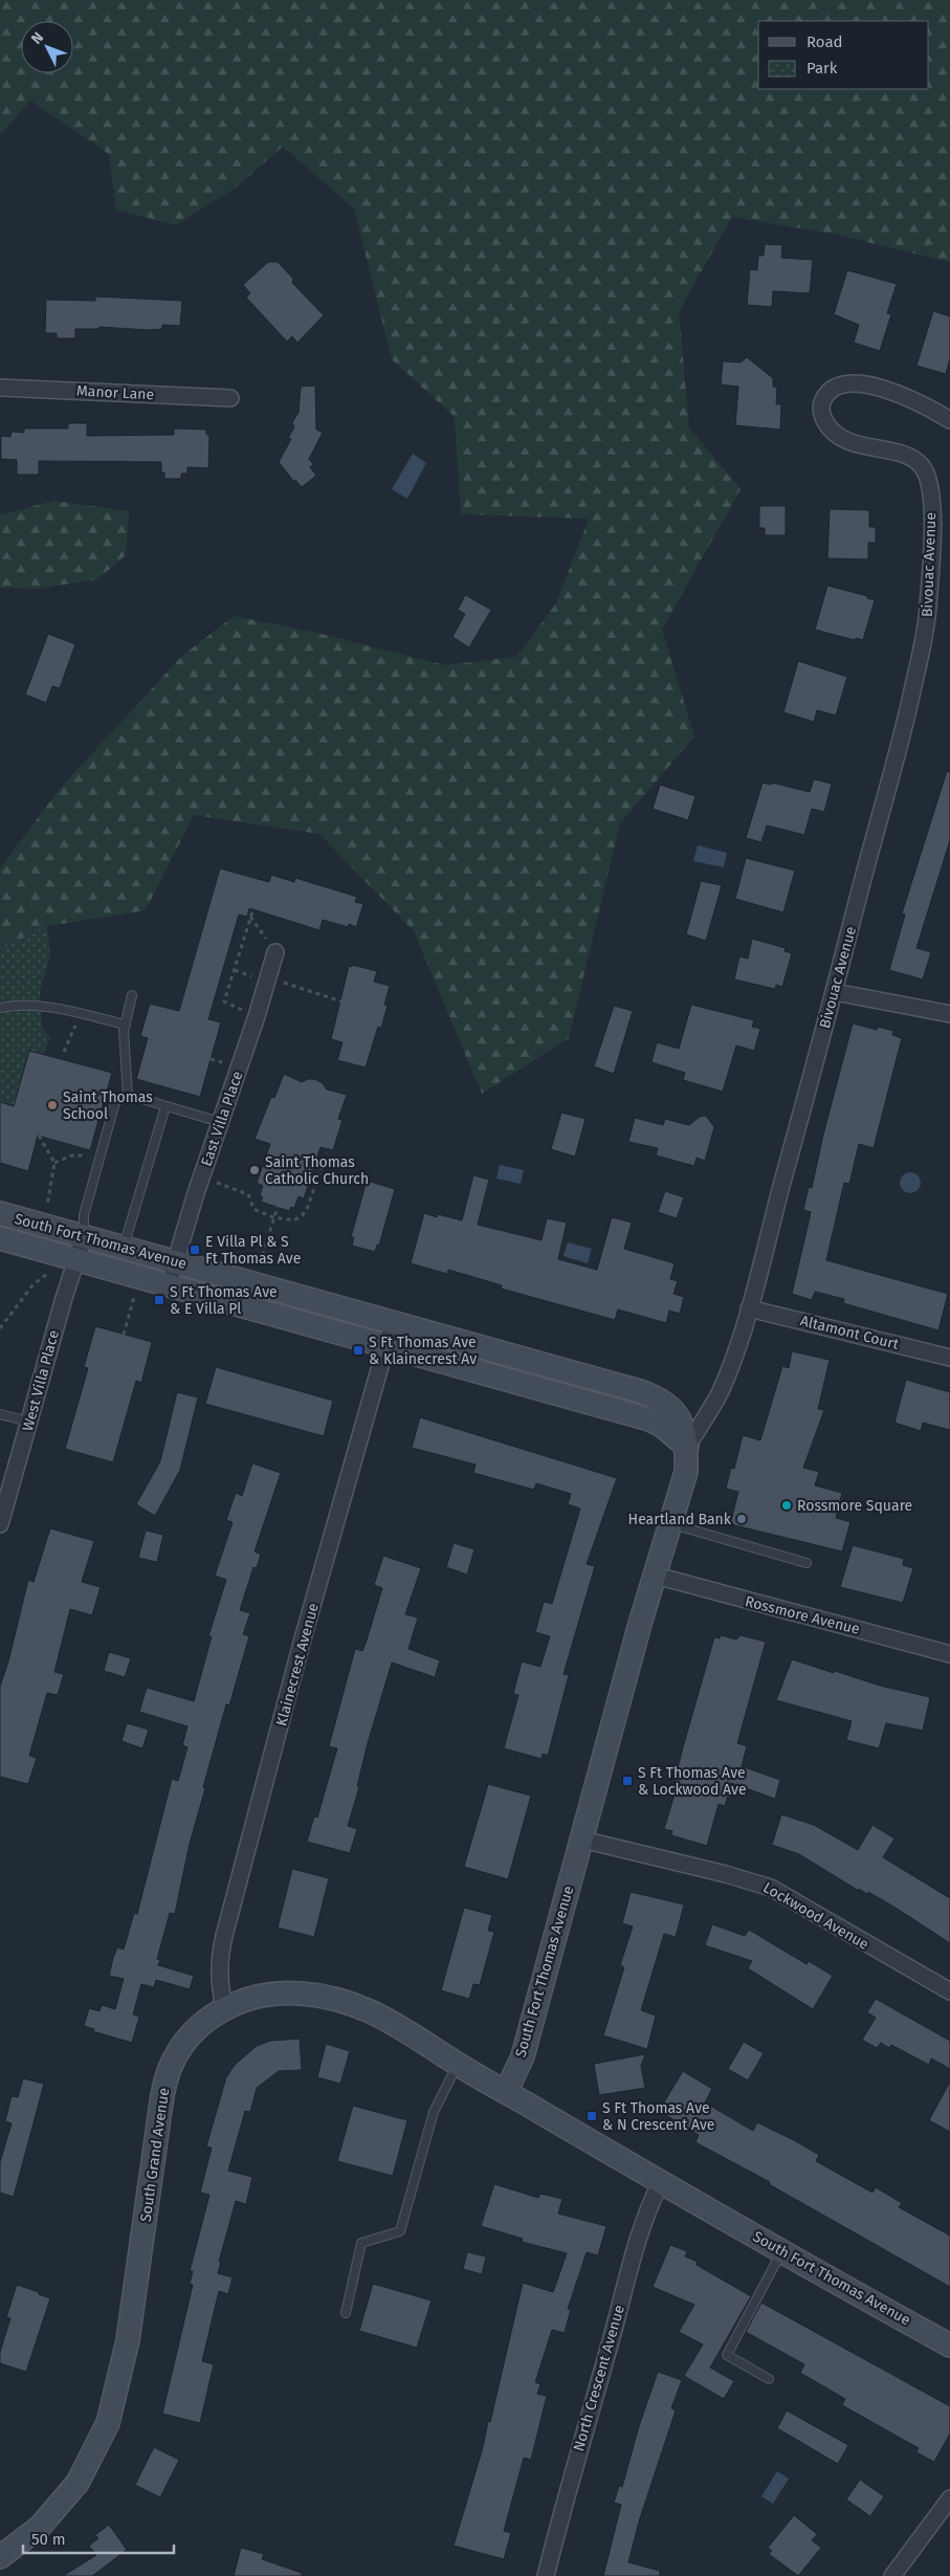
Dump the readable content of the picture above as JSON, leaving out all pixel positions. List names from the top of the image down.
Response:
{
  "streets": {
    "main road": ["South Fort Thomas Avenue", "South Grand Avenue"],
    "street": [
      "Manor Lane",
      "Bivouac Avenue",
      "East Villa Place",
      "Altamont Court",
      "West Villa Place",
      "Rossmore Avenue",
      "Klainecrest Avenue",
      "Lockwood Avenue",
      "North Crescent Avenue"
    ]
  },
  "crossings": [
    ["Bivouac Avenue", "South Fort Thomas Avenue"],
    ["Bivouac Avenue", "Altamont Court"],
    ["East Villa Place", "South Fort Thomas Avenue"],
    ["South Fort Thomas Avenue", "West Villa Place"],
    ["South Fort Thomas Avenue", "Rossmore Avenue"],
    ["South Fort Thomas Avenue", "Klainecrest Avenue"],
    ["South Fort Thomas Avenue", "Lockwood Avenue"],
    ["South Fort Thomas Avenue", "South Grand Avenue"],
    ["South Fort Thomas Avenue", "North Crescent Avenue"],
    ["Klainecrest Avenue", "South Grand Avenue"]
  ],
  "places": {
    "other": [
      "Saint Thomas School",
      "Saint Thomas Catholic Church",
      "Rossmore Square",
      "Heartland Bank"
    ],
    "transit": [
      "E Villa Pl & S Ft Thomas Ave",
      "S Ft Thomas Ave & E Villa Pl",
      "S Ft Thomas Ave & Klainecrest Av",
      "S Ft Thomas Ave & Lockwood Ave",
      "S Ft Thomas Ave & N Crescent Ave"
    ]
  },
  "legend": ["Road", "Park"],
  "scale_bar": "50 m",
  "north": "top left"
}
